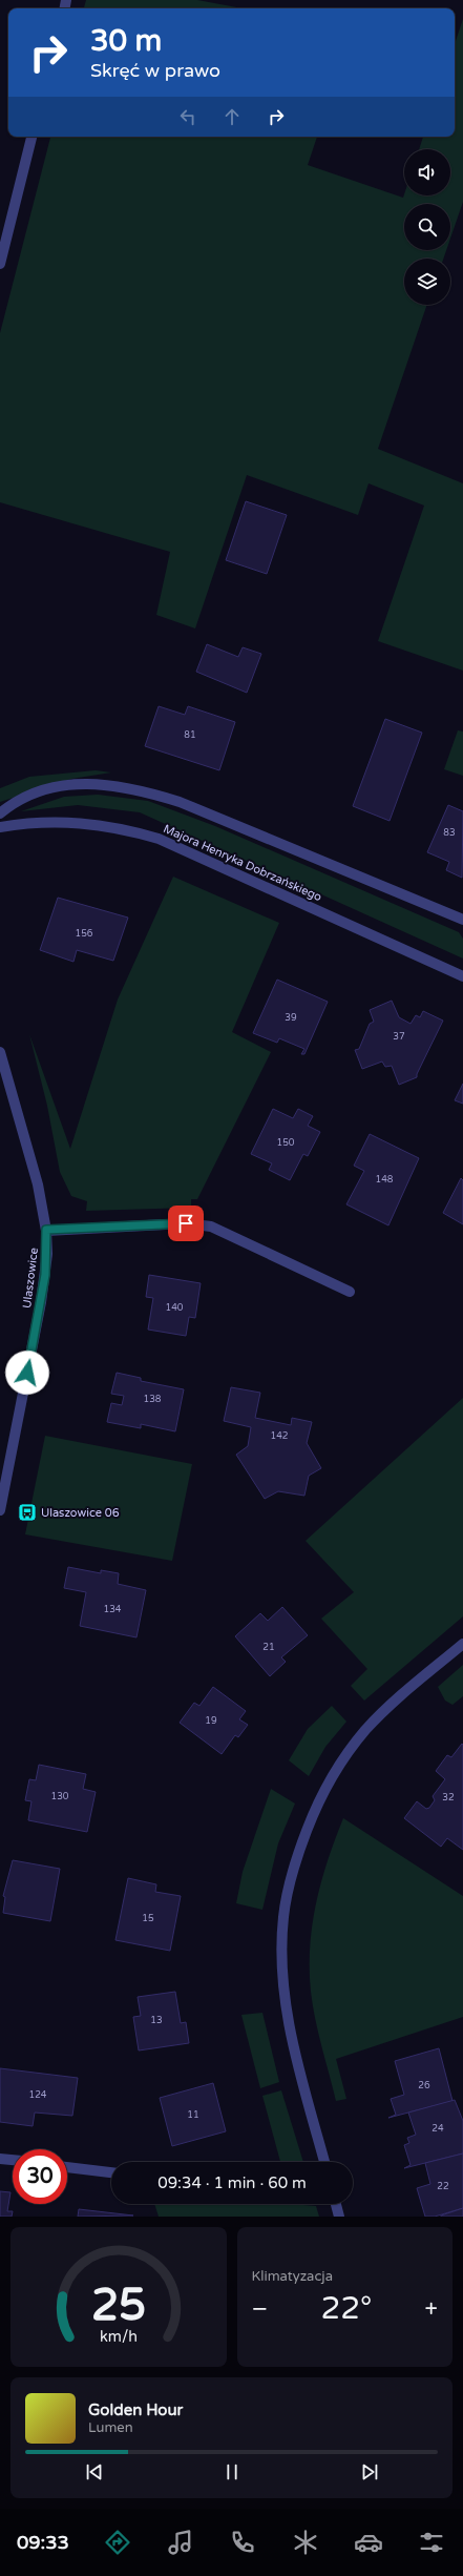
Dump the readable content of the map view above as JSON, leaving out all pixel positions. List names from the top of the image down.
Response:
{
  "streets": {
    "street": ["Majora Henryka Dobrzańskiego", "Ulaszowice"]
  },
  "places": {
    "bus stop": ["Ulaszowice 06"]
  },
  "house_numbers": [
    "81",
    "83",
    "156",
    "39",
    "37",
    "150",
    "148",
    "140",
    "138",
    "142",
    "134",
    "21",
    "19",
    "130",
    "32",
    "15",
    "13",
    "26",
    "124",
    "11",
    "24",
    "22"
  ],
  "page": {
    "turn": ["30 m", "Skręć w prawo"],
    "limit": "30",
    "trip": "09:34 · 1 min · 60 m",
    "tile": "Klimatyzacja",
    "heat": ["−", "22°", "+"],
    "song": ["Golden Hour", "Lumen"],
    "tabs": "09:33",
    "gauge": ["25", "km/h"]
  }
}
